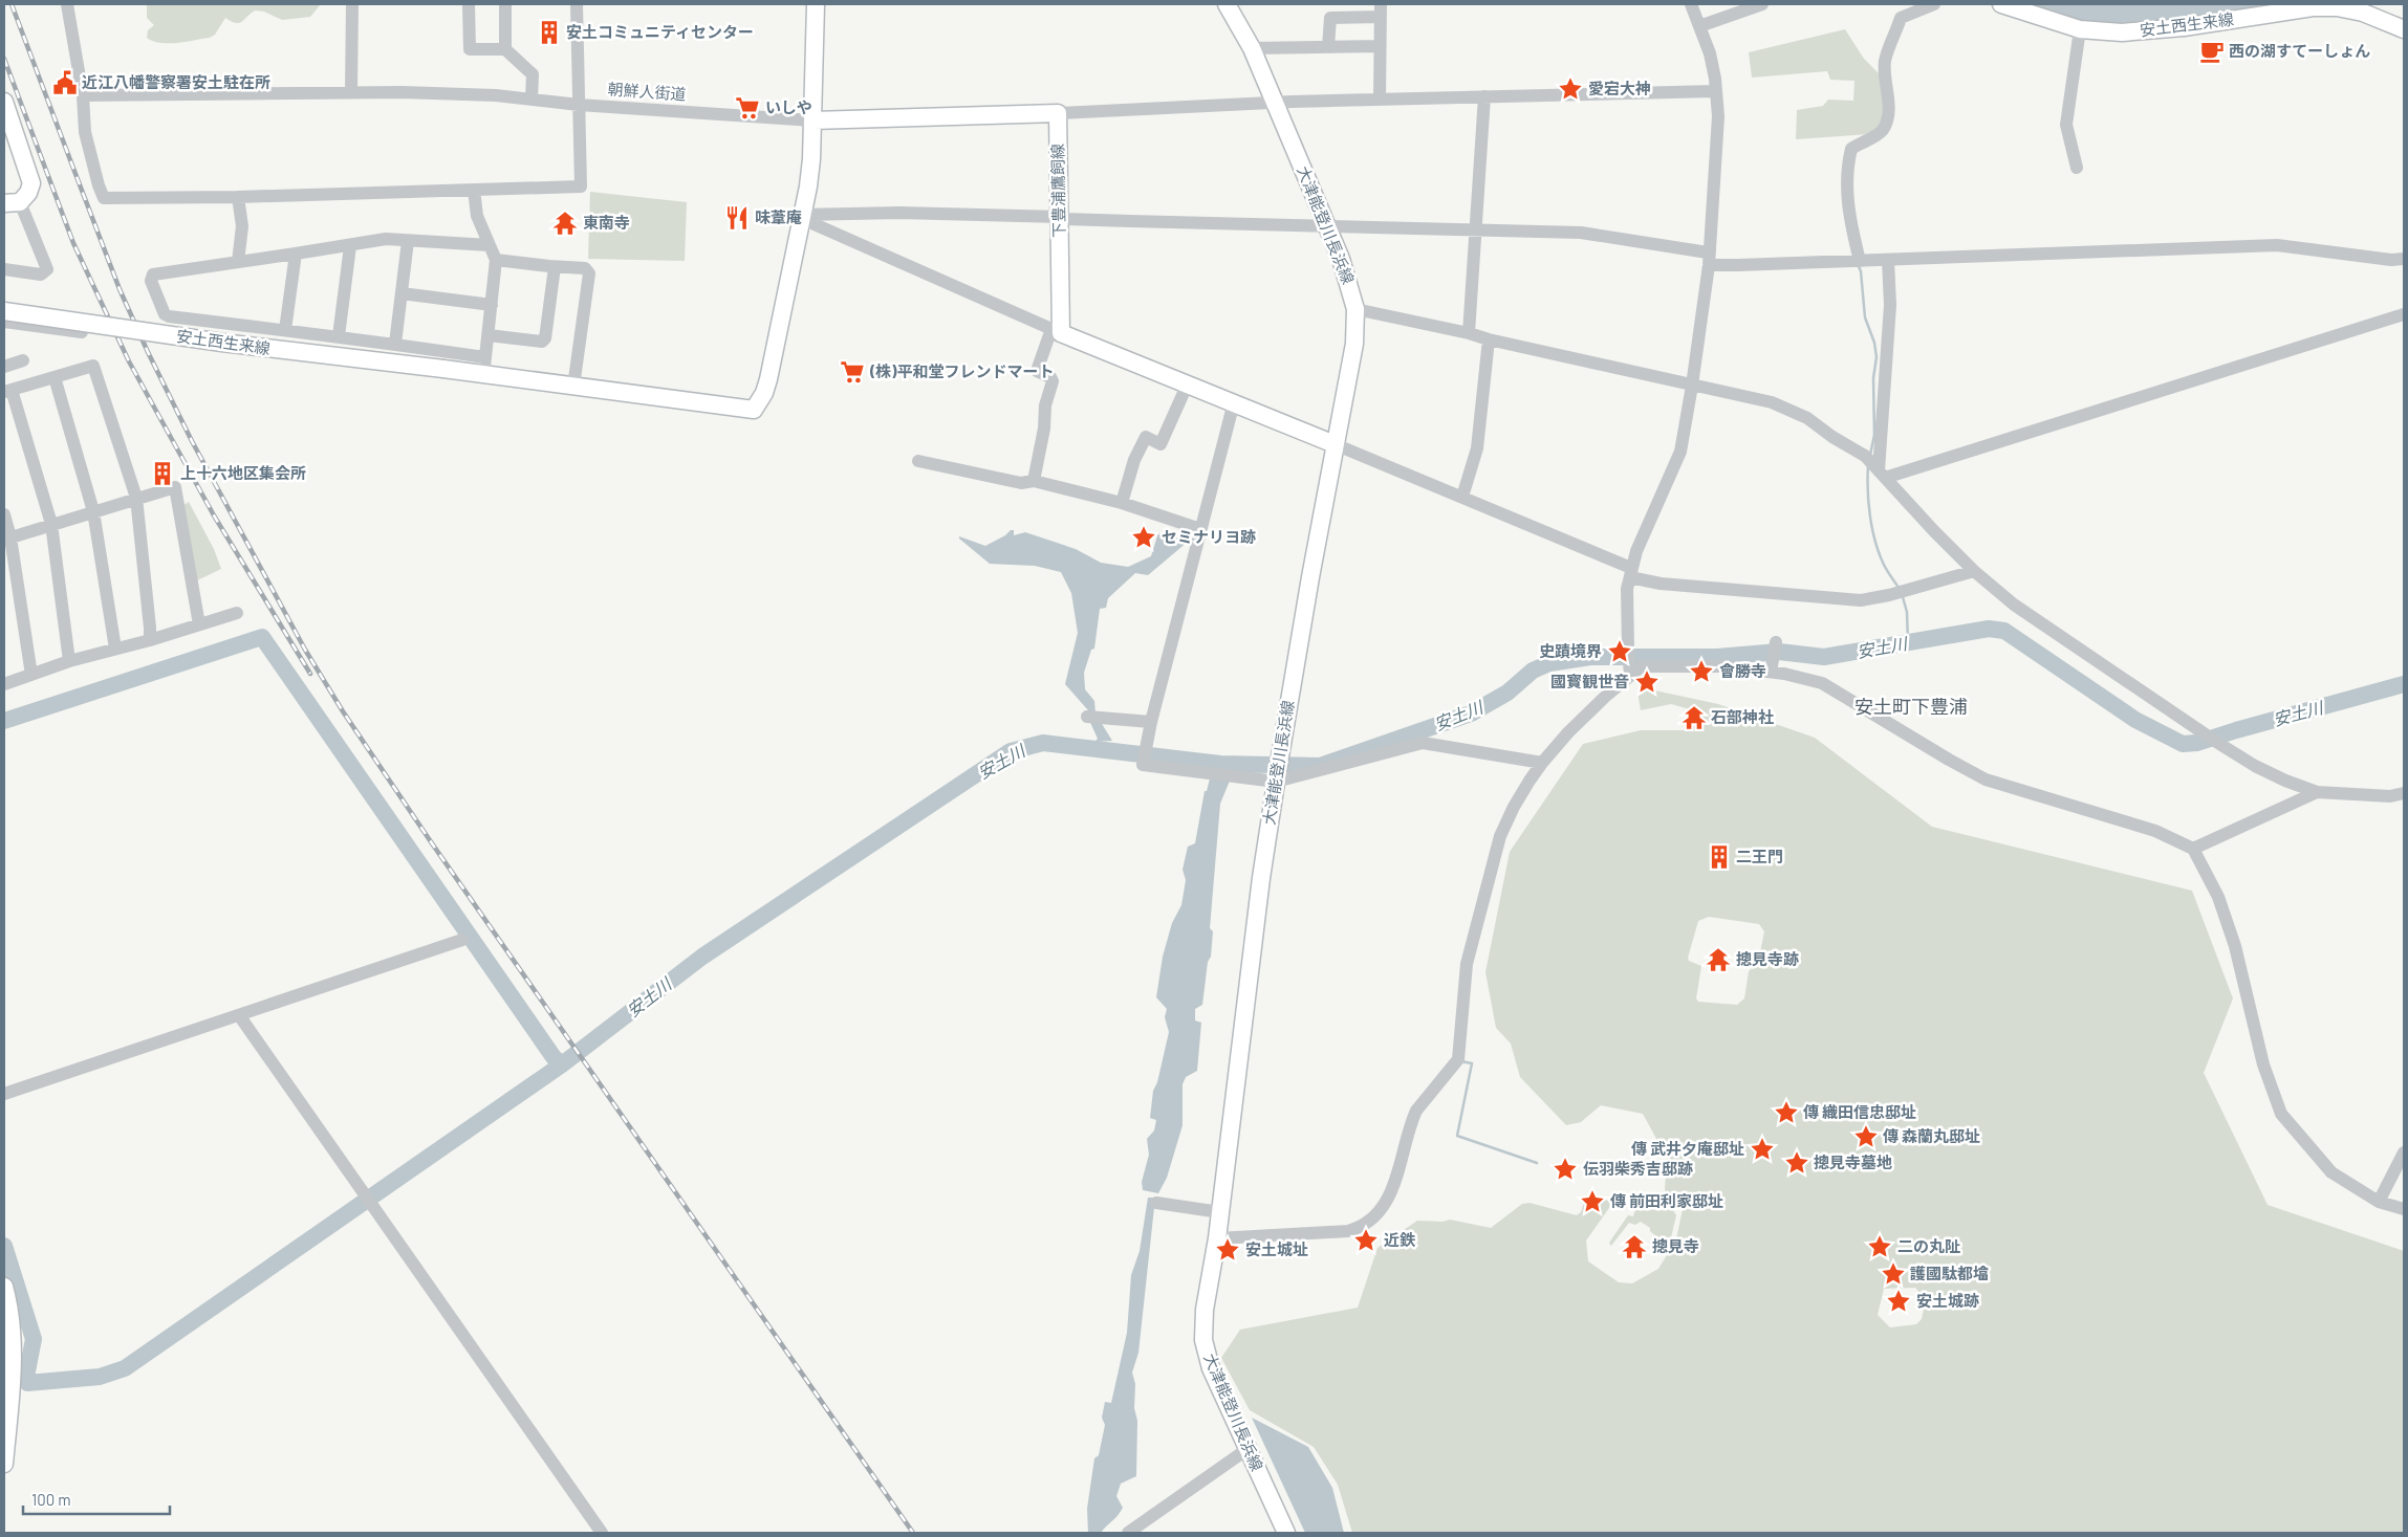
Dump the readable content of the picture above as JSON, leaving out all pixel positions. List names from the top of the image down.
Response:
{
  "streets": {
    "main road": ["安土西生来線", "下豊浦鷹飼線", "大津能登川長浜線"],
    "street": ["朝鮮人街道"]
  },
  "districts": ["安土町下豊浦"],
  "water": ["安土川"],
  "places": {
    "building": ["安土コミュニティセンター", "上十六地区集会所", "二王門"],
    "cafe": ["西の湖すてーしょん"],
    "public building": ["近江八幡警察署安土駐在所"],
    "place": [
      "愛宕大神",
      "セミナリヨ跡",
      "史蹟境界",
      "會勝寺",
      "國寳観世音",
      "傳 織田信忠邸址",
      "傳 森蘭丸邸址",
      "傳 武井夕庵邸址",
      "摠見寺墓地",
      "伝羽柴秀吉邸跡",
      "傳 前田利家邸址",
      "近鉄",
      "二の丸阯",
      "安土城址",
      "護國駄都墖",
      "安土城跡"
    ],
    "supermarket": ["いしや", "(株)平和堂フレンドマート"],
    "restaurant": ["味葦庵"],
    "temple": [
      "東南寺",
      "石部神社",
      "摠見寺跡",
      "摠見寺"
    ]
  },
  "scale_bar": "100 m"
}
